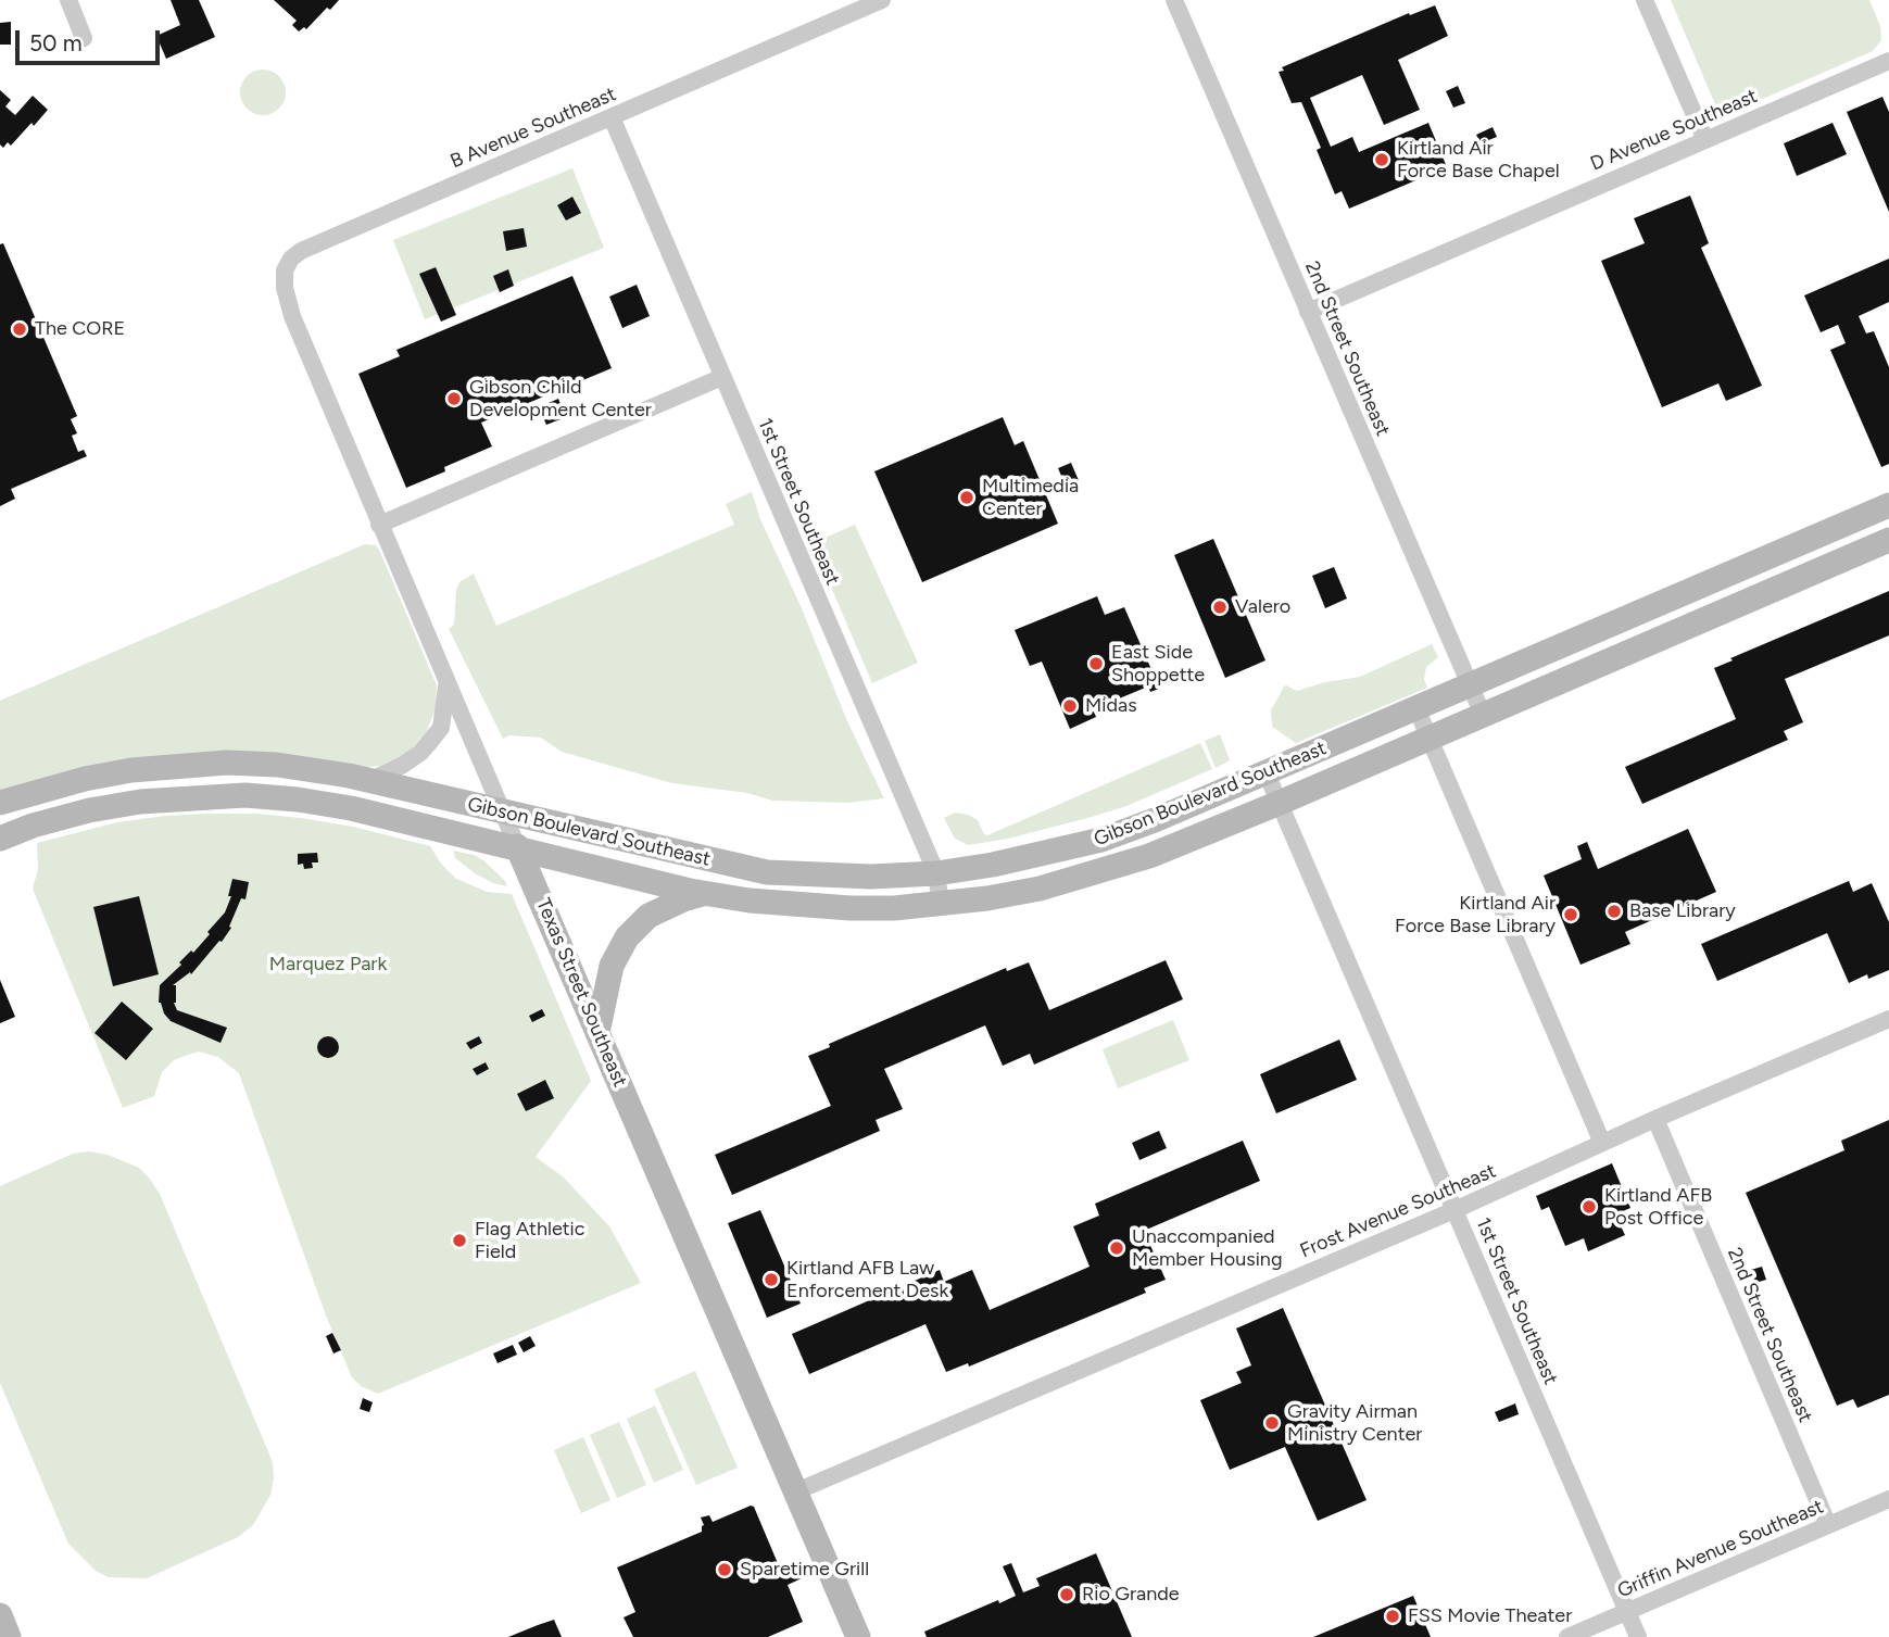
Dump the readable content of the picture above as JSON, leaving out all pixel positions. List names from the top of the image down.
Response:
{
  "streets": {
    "main road": ["Gibson Boulevard Southeast", "Texas Street Southeast"],
    "street": [
      "B Avenue Southeast",
      "D Avenue Southeast",
      "2nd Street Southeast",
      "1st Street Southeast",
      "Frost Avenue Southeast",
      "Griffin Avenue Southeast"
    ]
  },
  "crossings": [
    ["B Avenue Southeast", "1st Street Southeast"],
    ["B Avenue Southeast", "Texas Street Southeast"],
    ["D Avenue Southeast", "2nd Street Southeast"],
    ["2nd Street Southeast", "Gibson Boulevard Southeast"],
    ["2nd Street Southeast", "Frost Avenue Southeast"],
    ["2nd Street Southeast", "Griffin Avenue Southeast"],
    ["1st Street Southeast", "Gibson Boulevard Southeast"],
    ["1st Street Southeast", "Frost Avenue Southeast"],
    ["1st Street Southeast", "Griffin Avenue Southeast"],
    ["Gibson Boulevard Southeast", "Texas Street Southeast"],
    ["Texas Street Southeast", "Frost Avenue Southeast"]
  ],
  "parks": ["Marquez Park"],
  "places": [
    "Kirtland Air Force Base Chapel",
    "The CORE",
    "Gibson Child Development Center",
    "Multimedia Center",
    "Valero",
    "East Side Shoppette",
    "Midas",
    "Base Library",
    "Kirtland Air Force Base Library",
    "Kirtland AFB Post Office",
    "Flag Athletic Field",
    "Unaccompanied Member Housing",
    "Kirtland AFB Law Enforcement Desk",
    "Gravity Airman Ministry Center",
    "Sparetime Grill",
    "Rio Grande",
    "FSS Movie Theater"
  ],
  "scale_bar": "50 m"
}
